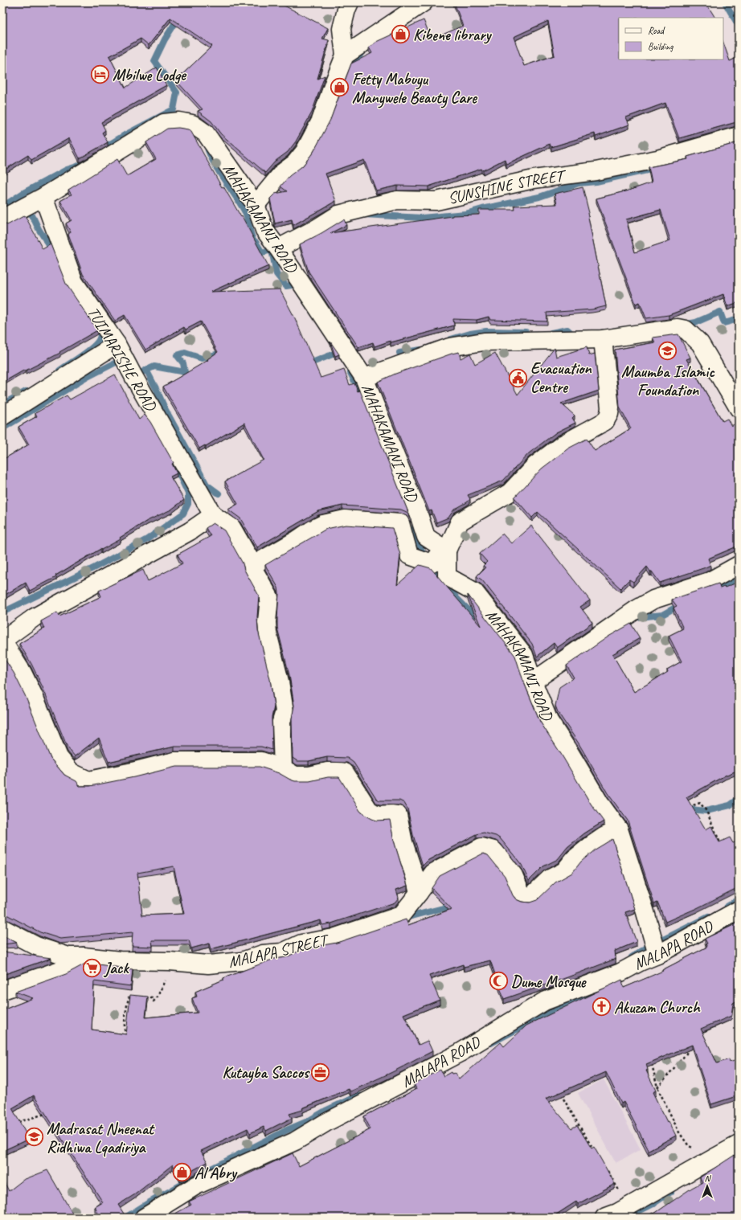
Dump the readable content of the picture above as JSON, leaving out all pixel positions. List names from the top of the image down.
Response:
{
  "streets": {
    "street": [
      "SUNSHINE STREET",
      "MAHAKAMANI ROAD",
      "TUIMARISHE ROAD",
      "MALAPA ROAD",
      "MALAPA STREET"
    ]
  },
  "crossings": [
    ["SUNSHINE STREET", "MAHAKAMANI ROAD"],
    ["MAHAKAMANI ROAD", "TUIMARISHE ROAD"],
    ["MAHAKAMANI ROAD", "MALAPA ROAD"]
  ],
  "places": {
    "shop": ["Kibene library", "Fetty Mabuyu Manywele Beauty Care", "Al Abry"],
    "hotel": ["Mbilwe Lodge"],
    "school or university": ["Maumba Islamic Foundation", "Madrasat Nneenat Ridhiwa Lqadiriya"],
    "public building": ["Evacuation Centre"],
    "supermarket": ["Jack"],
    "mosque": ["Dume Mosque"],
    "church": ["Akuzam Church"],
    "office": ["Kutayba Saccos"]
  },
  "legend": ["Road", "Building"],
  "north": "top"
}
